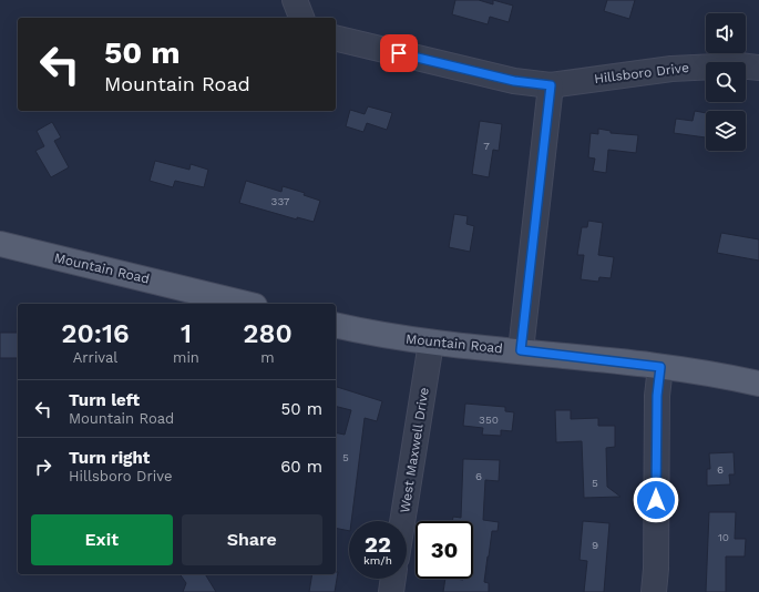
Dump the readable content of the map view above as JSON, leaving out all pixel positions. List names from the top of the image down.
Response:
{
  "streets": {
    "main road": ["Mountain Road"],
    "street": ["Hillsboro Drive", "West Maxwell Drive"]
  },
  "crossings": [
    ["Mountain Road", "West Maxwell Drive"]
  ],
  "house_numbers": [
    "7",
    "337",
    "350",
    "5",
    "6",
    "6",
    "5",
    "10",
    "9"
  ],
  "page": {
    "turn": ["50 m", "Mountain Road"],
    "eta": [
      "20:16",
      "Arrival",
      "1",
      "min",
      "280",
      "m"
    ],
    "list": [
      {
        "name": "Turn left",
        "note": "Mountain Road",
        "value": "50 m"
      },
      {
        "name": "Turn right",
        "note": "Hillsboro Drive",
        "value": "60 m"
      }
    ],
    "buttons": ["Exit", "Share"],
    "speed": "22 km/h",
    "limit": "30"
  }
}
